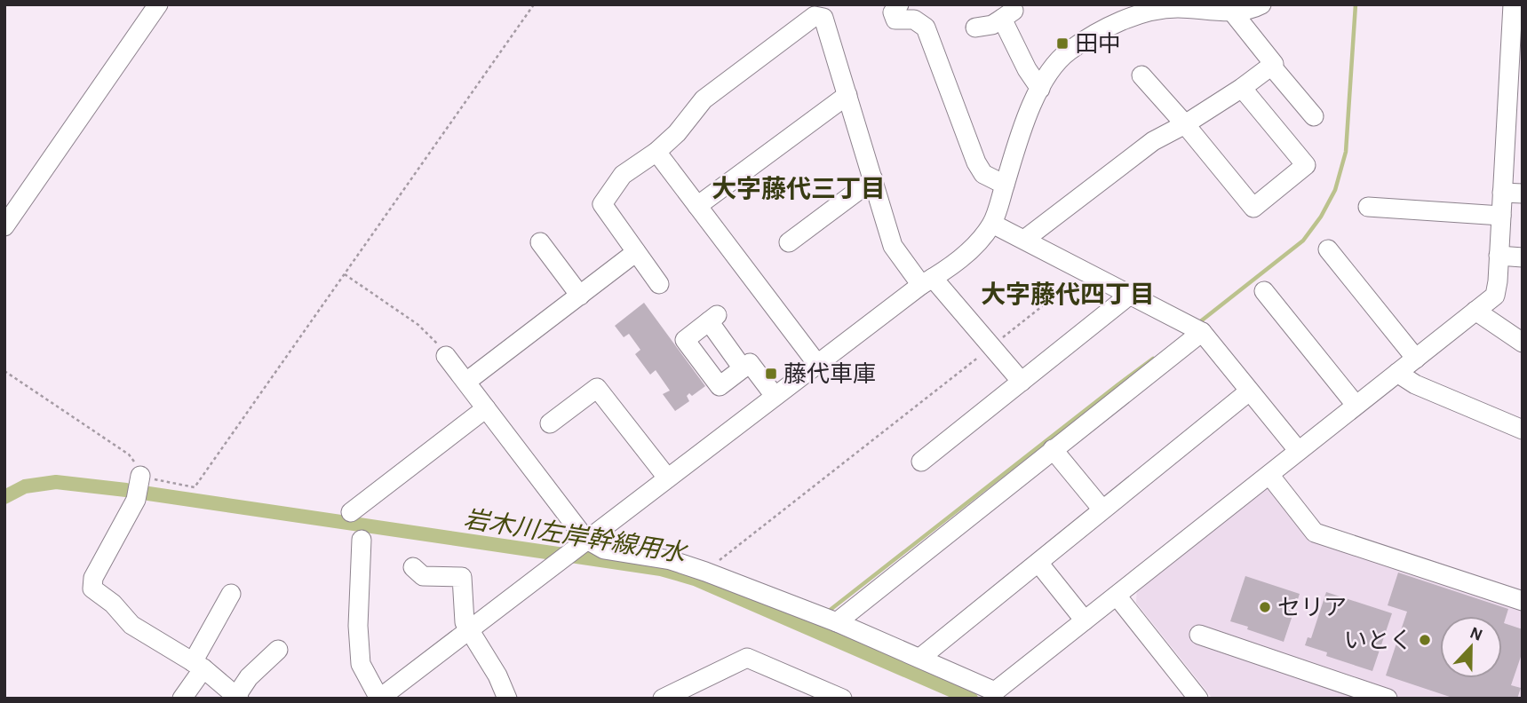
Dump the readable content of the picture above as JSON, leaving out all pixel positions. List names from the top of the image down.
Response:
{
  "districts": ["大字藤代三丁目", "大字藤代四丁目"],
  "water": ["岩木川左岸幹線用水"],
  "places": {
    "transit": ["田中", "藤代車庫"],
    "other": ["セリア", "いとく"]
  },
  "north": "top"
}
